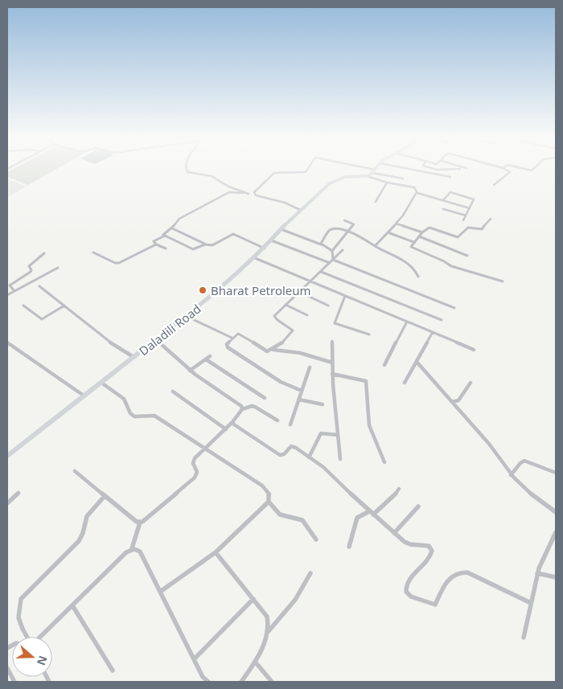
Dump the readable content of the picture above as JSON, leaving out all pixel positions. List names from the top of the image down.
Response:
{
  "streets": {
    "main road": ["Daladili Road"]
  },
  "places": ["Bharat Petroleum"],
  "north": "right"
}
